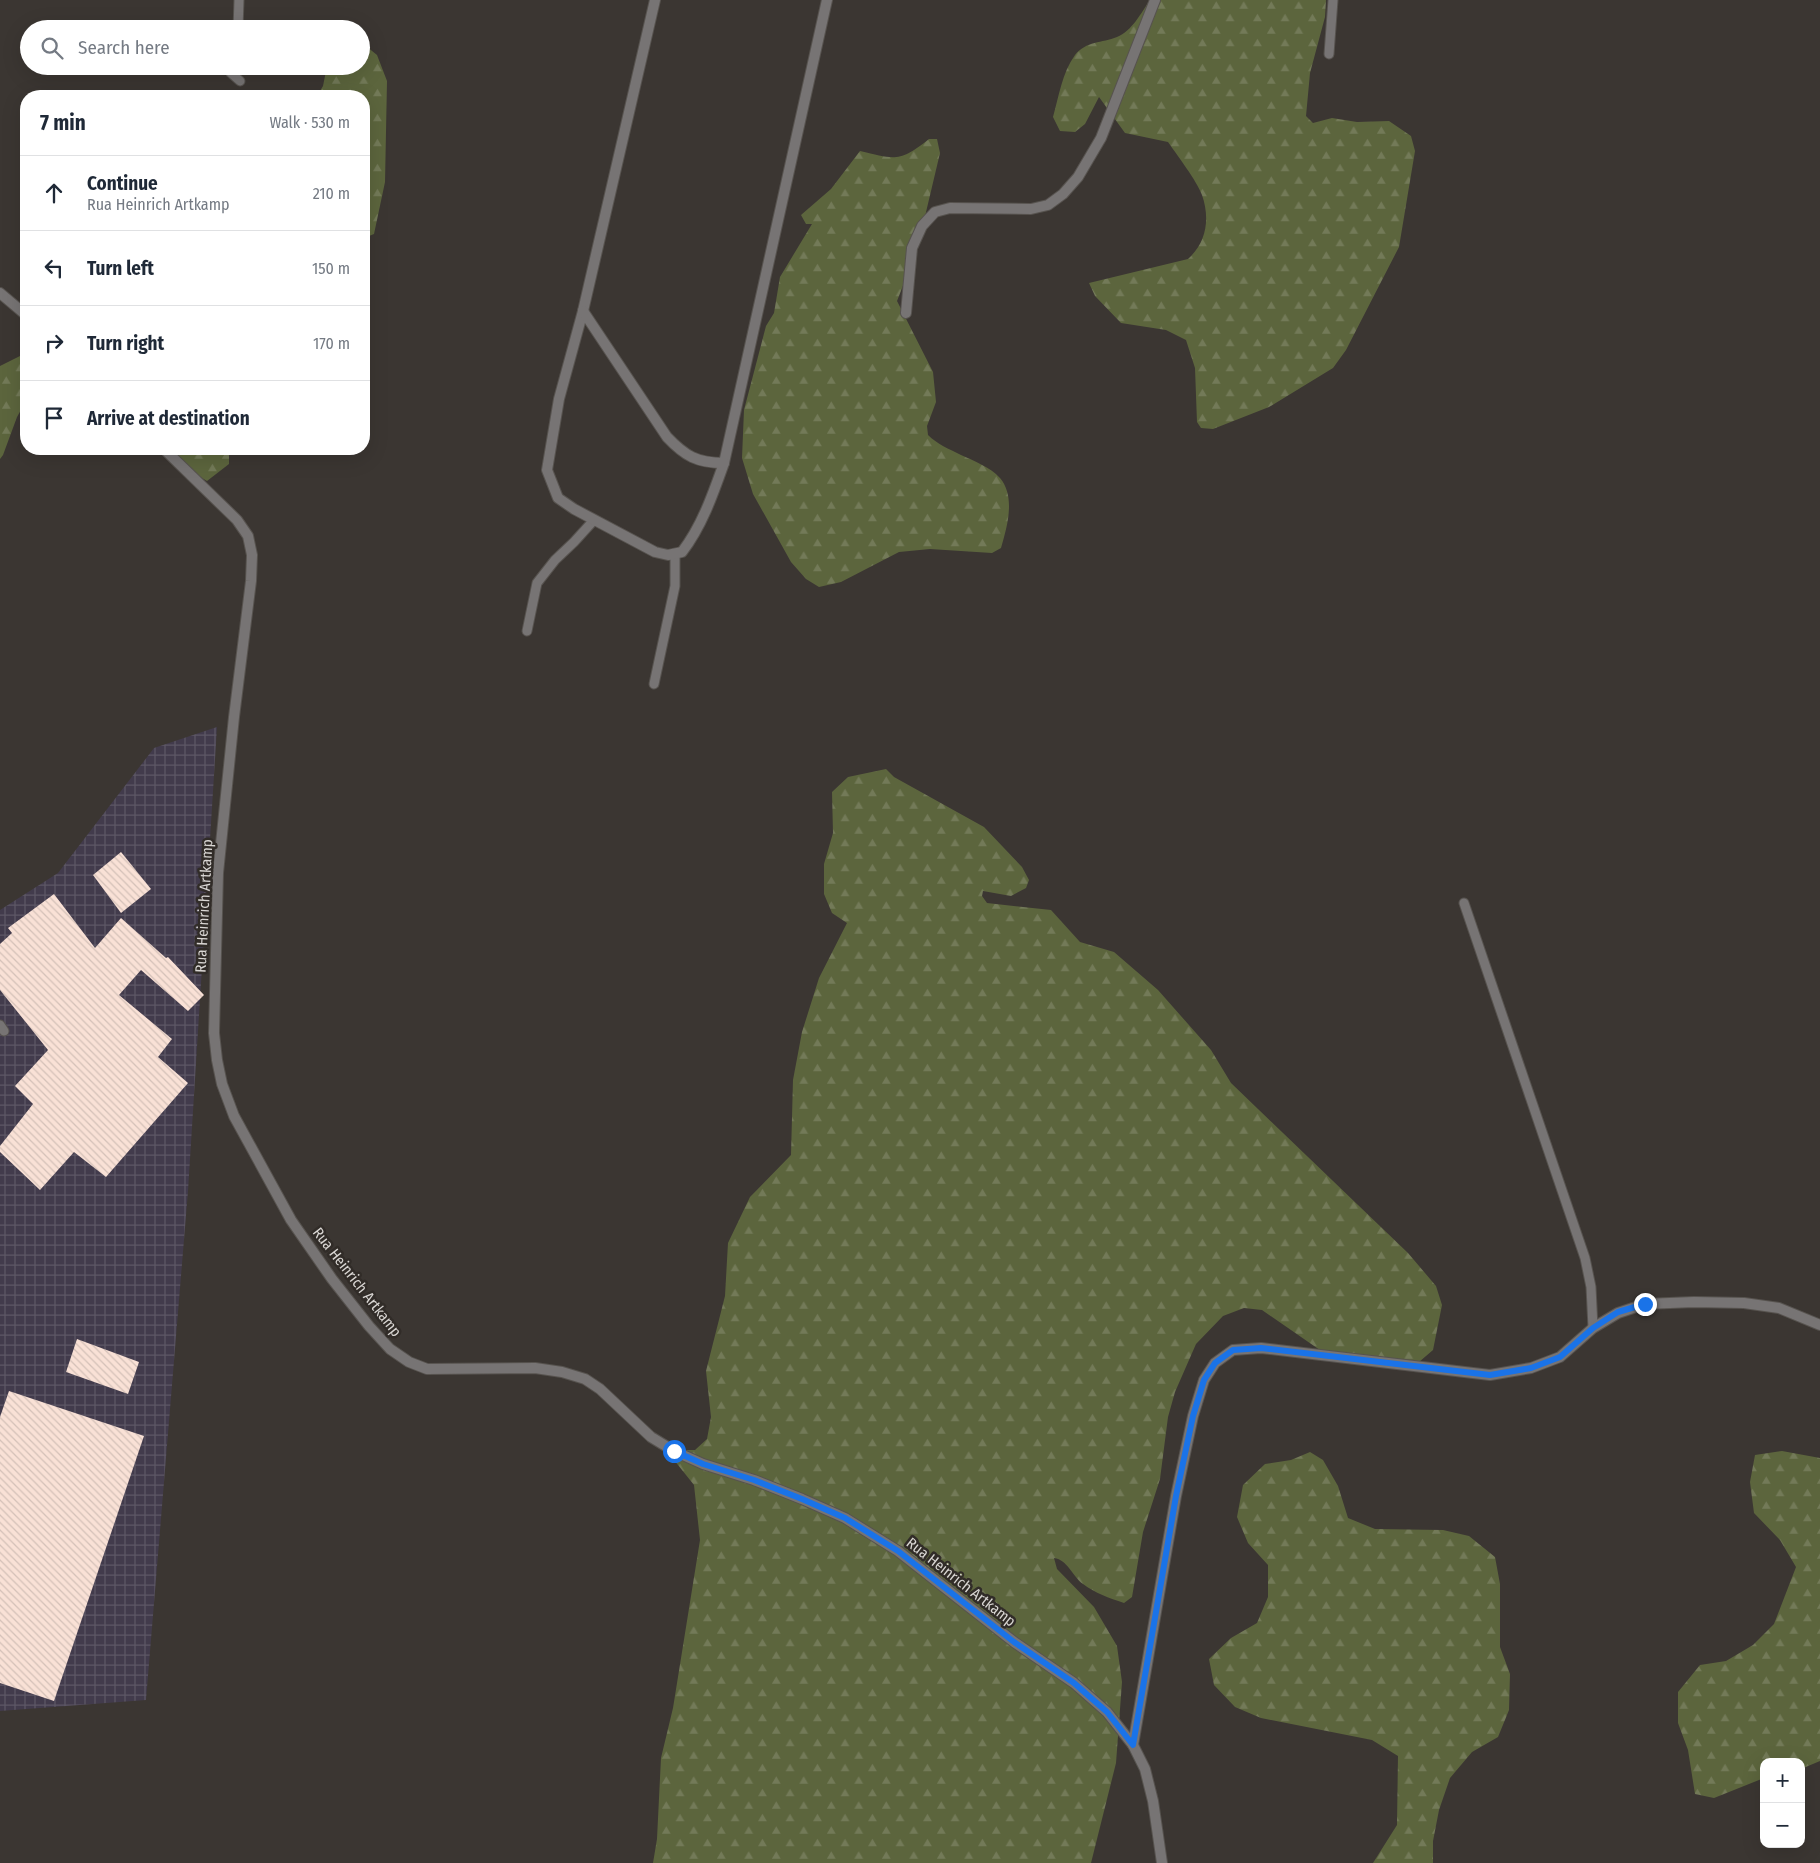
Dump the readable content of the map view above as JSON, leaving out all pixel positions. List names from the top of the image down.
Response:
{
  "streets": {
    "street": ["Rua Heinrich Artkamp"]
  },
  "page": {
    "search": "Search here",
    "heading": ["7 min", "Walk · 530 m"],
    "list": [
      ["Continue", "Rua Heinrich Artkamp", "210 m"],
      ["Turn left", "150 m"],
      ["Turn right", "170 m"],
      "Arrive at destination"
    ],
    "map_buttons": ["+", "−"]
  }
}
